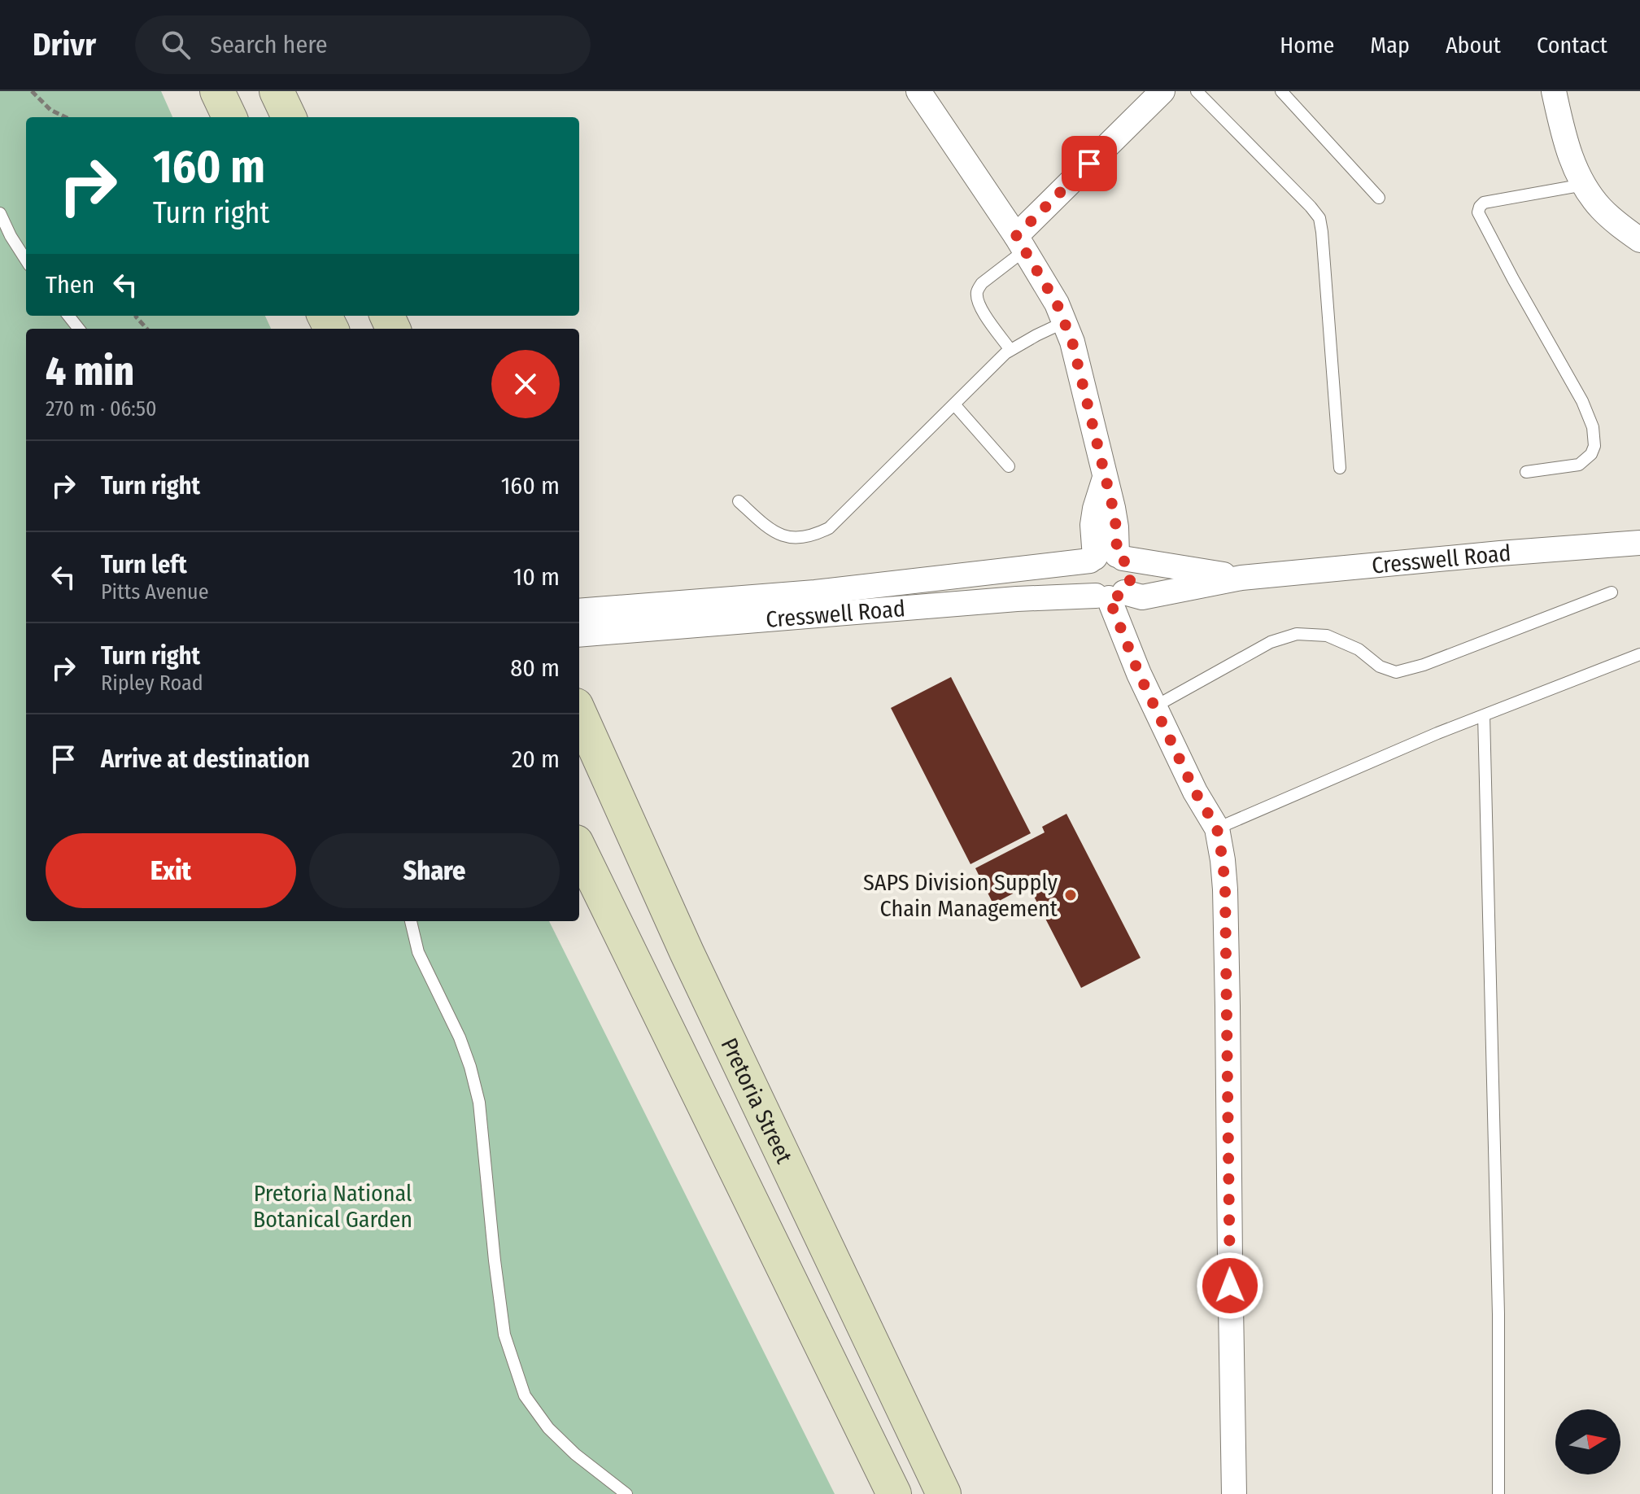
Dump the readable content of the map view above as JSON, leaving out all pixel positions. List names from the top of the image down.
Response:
{
  "streets": {
    "main road": ["Pretoria Street"],
    "street": ["Cresswell Road"]
  },
  "parks": ["Pretoria National Botanical Garden"],
  "places": ["SAPS Division Supply Chain Management"],
  "north": "right",
  "page": {
    "header": "Drivr",
    "search": "Search here",
    "nav": [
      "Home",
      "Map",
      "About",
      "Contact"
    ],
    "turn": ["160 m", "Turn right"],
    "then": "Then",
    "heading": ["4 min", "270 m · 06:50"],
    "list": [
      {
        "name": "Turn right",
        "value": "160 m"
      },
      {
        "name": "Turn left",
        "note": "Pitts Avenue",
        "value": "10 m"
      },
      {
        "name": "Turn right",
        "note": "Ripley Road",
        "value": "80 m"
      },
      {
        "name": "Arrive at destination",
        "value": "20 m"
      }
    ],
    "buttons": ["Exit", "Share"]
  }
}
